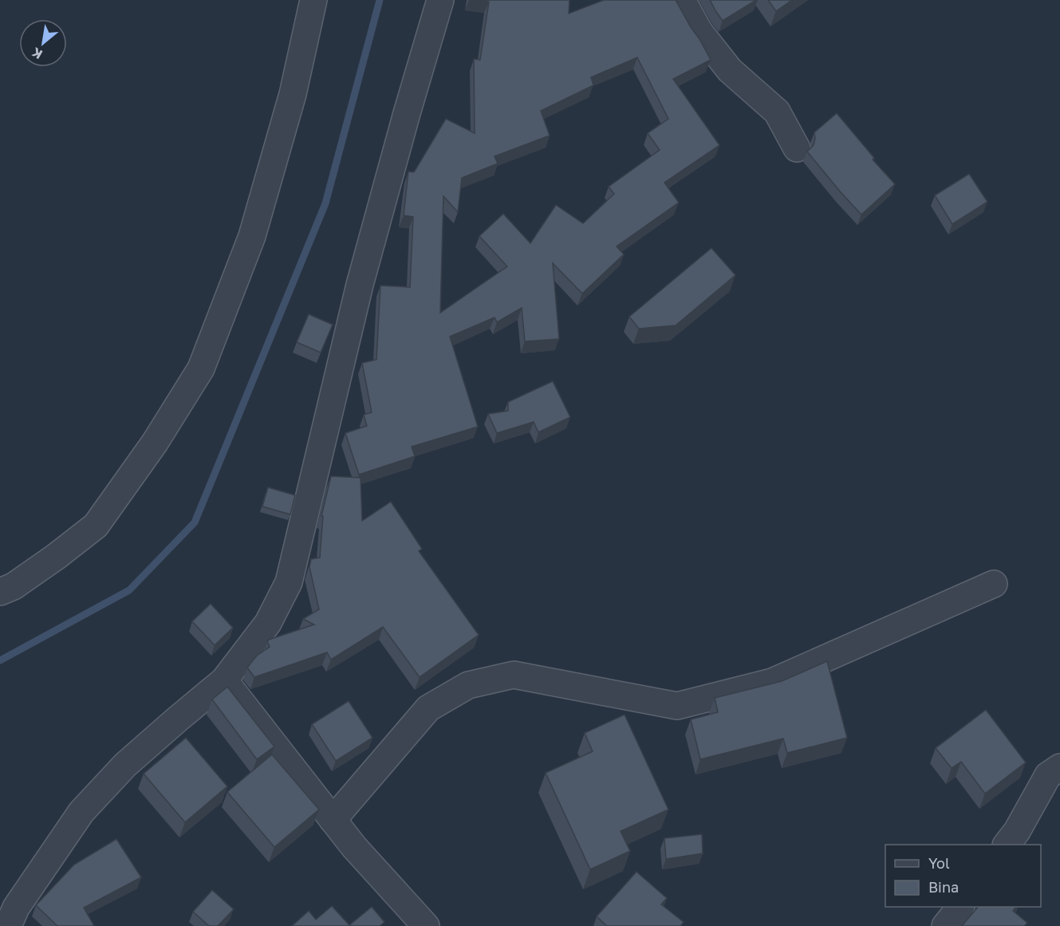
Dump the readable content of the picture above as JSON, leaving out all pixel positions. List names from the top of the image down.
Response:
{
  "legend": ["Yol", "Bina"],
  "north": "bottom left"
}
